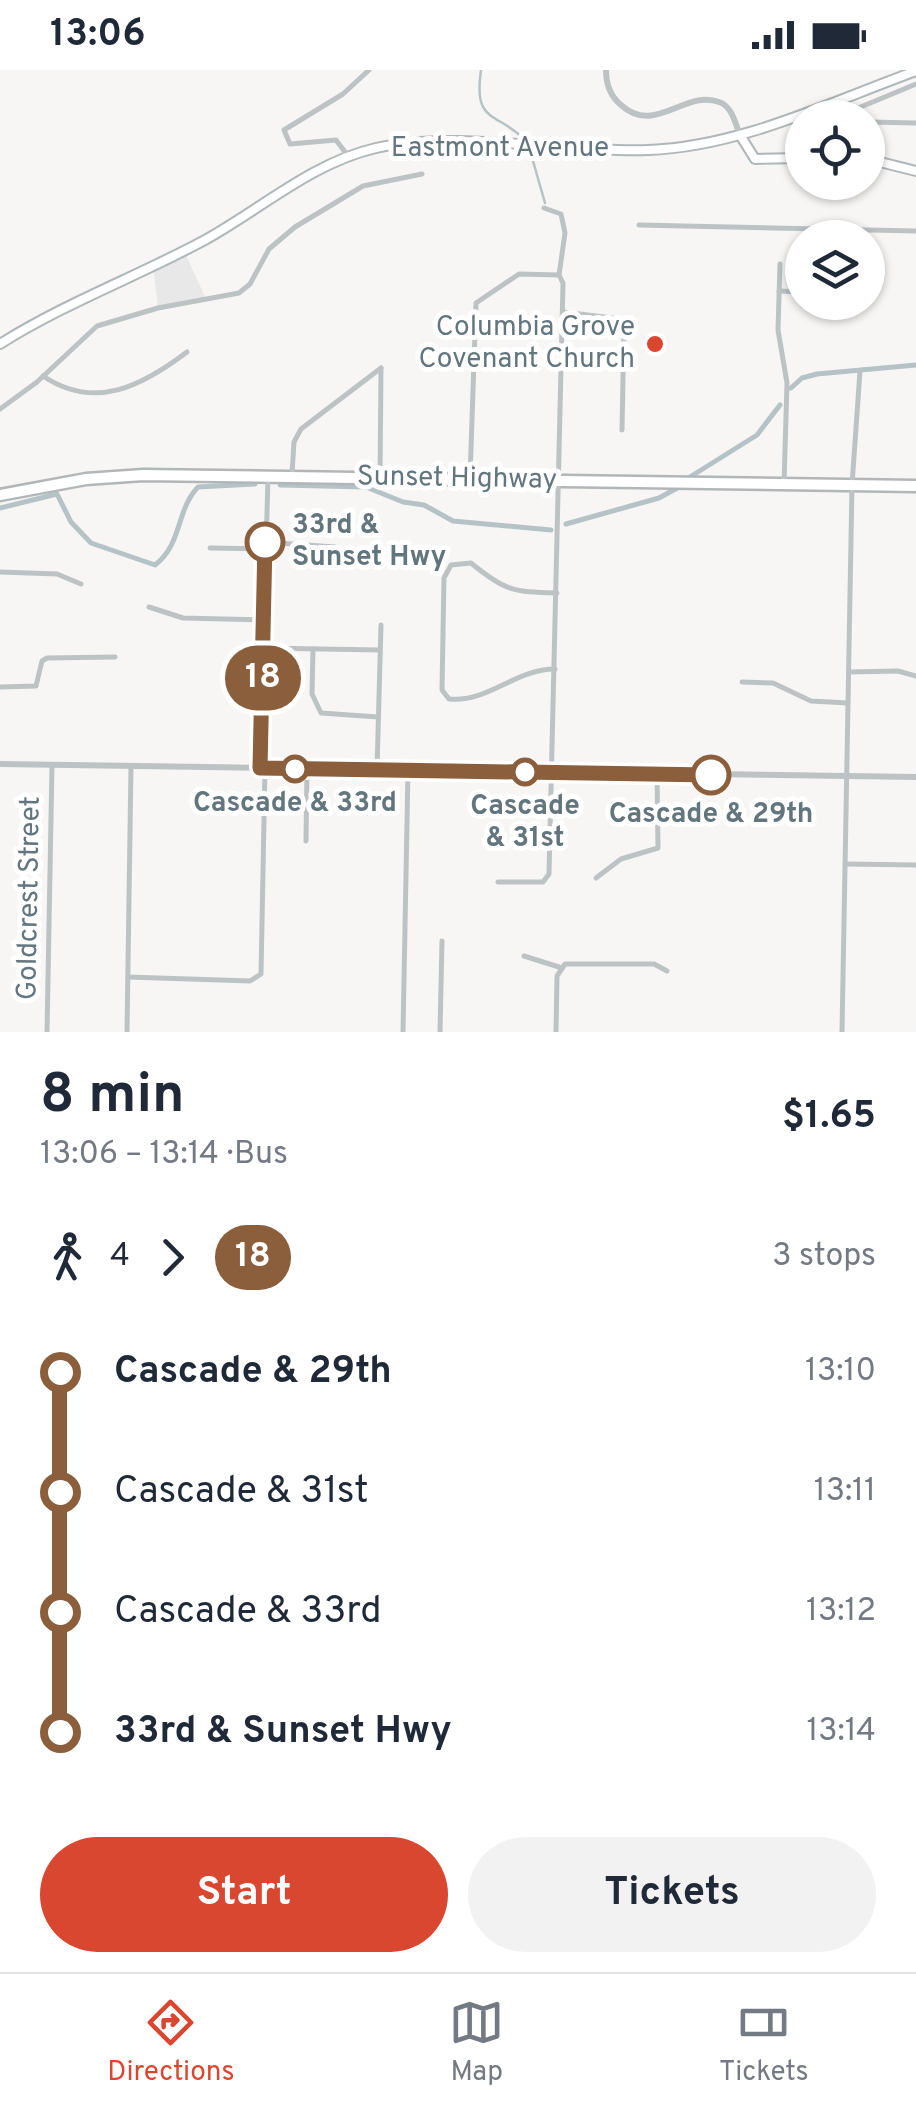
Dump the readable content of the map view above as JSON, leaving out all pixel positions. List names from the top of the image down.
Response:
{
  "streets": {
    "highway": ["Sunset Highway"],
    "main road": ["Eastmont Avenue"],
    "street": ["Goldcrest Street"]
  },
  "places": [
    "Columbia Grove Covenant Church",
    "33rd & Sunset Hwy",
    "Cascade & 33rd",
    "Cascade & 31st",
    "Cascade & 29th"
  ],
  "lines": ["bus line 18"],
  "page": {
    "status": "13:06",
    "on_map": "18",
    "heading": ["8 min", "13:06 – 13:14 · Bus", "$1.65"],
    "legs": ["4", "18", "3 stops"],
    "list": [
      {
        "name": "Cascade & 29th",
        "value": "13:10"
      },
      {
        "name": "Cascade & 31st",
        "value": "13:11"
      },
      {
        "name": "Cascade & 33rd",
        "value": "13:12"
      },
      {
        "name": "33rd & Sunset Hwy",
        "value": "13:14"
      }
    ],
    "buttons": ["Start", "Tickets"],
    "tabs": ["Directions", "Map", "Tickets"]
  }
}
